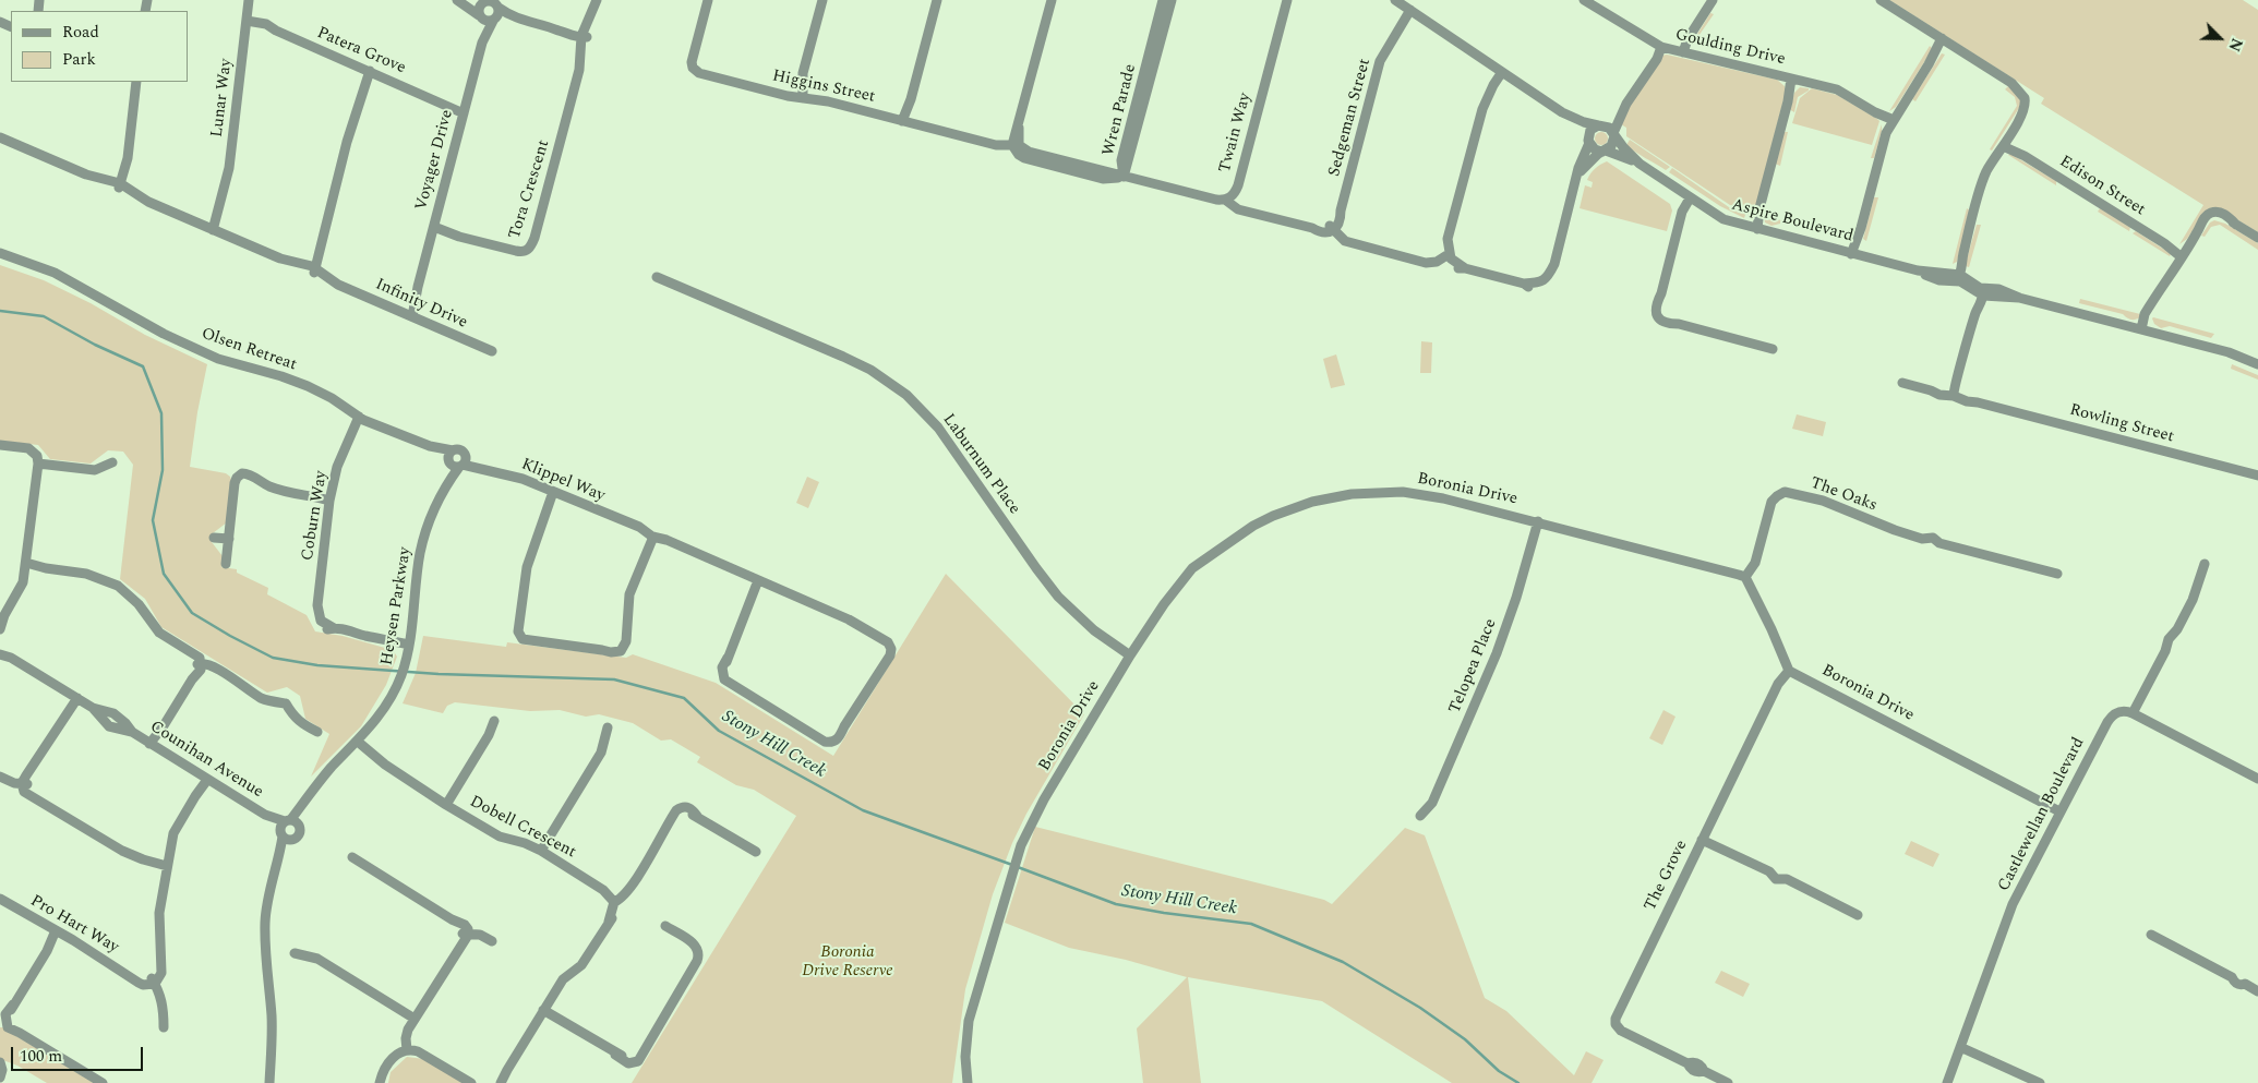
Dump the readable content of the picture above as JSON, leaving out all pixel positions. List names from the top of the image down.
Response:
{
  "streets": {
    "street": [
      "Goulding Drive",
      "Patera Grove",
      "Higgins Street",
      "Lunar Way",
      "Wren Parade",
      "Sedgeman Street",
      "Twain Way",
      "Voyager Drive",
      "Edison Street",
      "Tora Crescent",
      "Aspire Boulevard",
      "Infinity Drive",
      "Olsen Retreat",
      "Rowling Street",
      "Laburnum Place",
      "Klippel Way",
      "Boronia Drive",
      "The Oaks",
      "Coburn Way",
      "Heysen Parkway",
      "Telopea Place",
      "Counihan Avenue",
      "Castlewellan Boulevard",
      "Dobell Crescent",
      "The Grove",
      "Pro Hart Way"
    ]
  },
  "crossings": [
    ["Patera Grove", "Lunar Way"],
    ["Patera Grove", "Voyager Drive"],
    ["Lunar Way", "Infinity Drive"],
    ["Voyager Drive", "Tora Crescent"],
    ["Voyager Drive", "Infinity Drive"],
    ["Olsen Retreat", "Klippel Way"],
    ["Olsen Retreat", "Coburn Way"],
    ["Olsen Retreat", "Heysen Parkway"],
    ["Laburnum Place", "Boronia Drive"],
    ["Klippel Way", "Heysen Parkway"],
    ["Boronia Drive", "The Oaks"],
    ["Boronia Drive", "Telopea Place"],
    ["Boronia Drive", "Castlewellan Boulevard"],
    ["Boronia Drive", "The Grove"],
    ["Coburn Way", "Heysen Parkway"],
    ["Heysen Parkway", "Counihan Avenue"],
    ["Heysen Parkway", "Dobell Crescent"]
  ],
  "water": ["Stony Hill Creek"],
  "parks": ["Boronia Drive Reserve"],
  "legend": ["Road", "Park"],
  "scale_bar": "100 m",
  "north": "bottom right"
}
